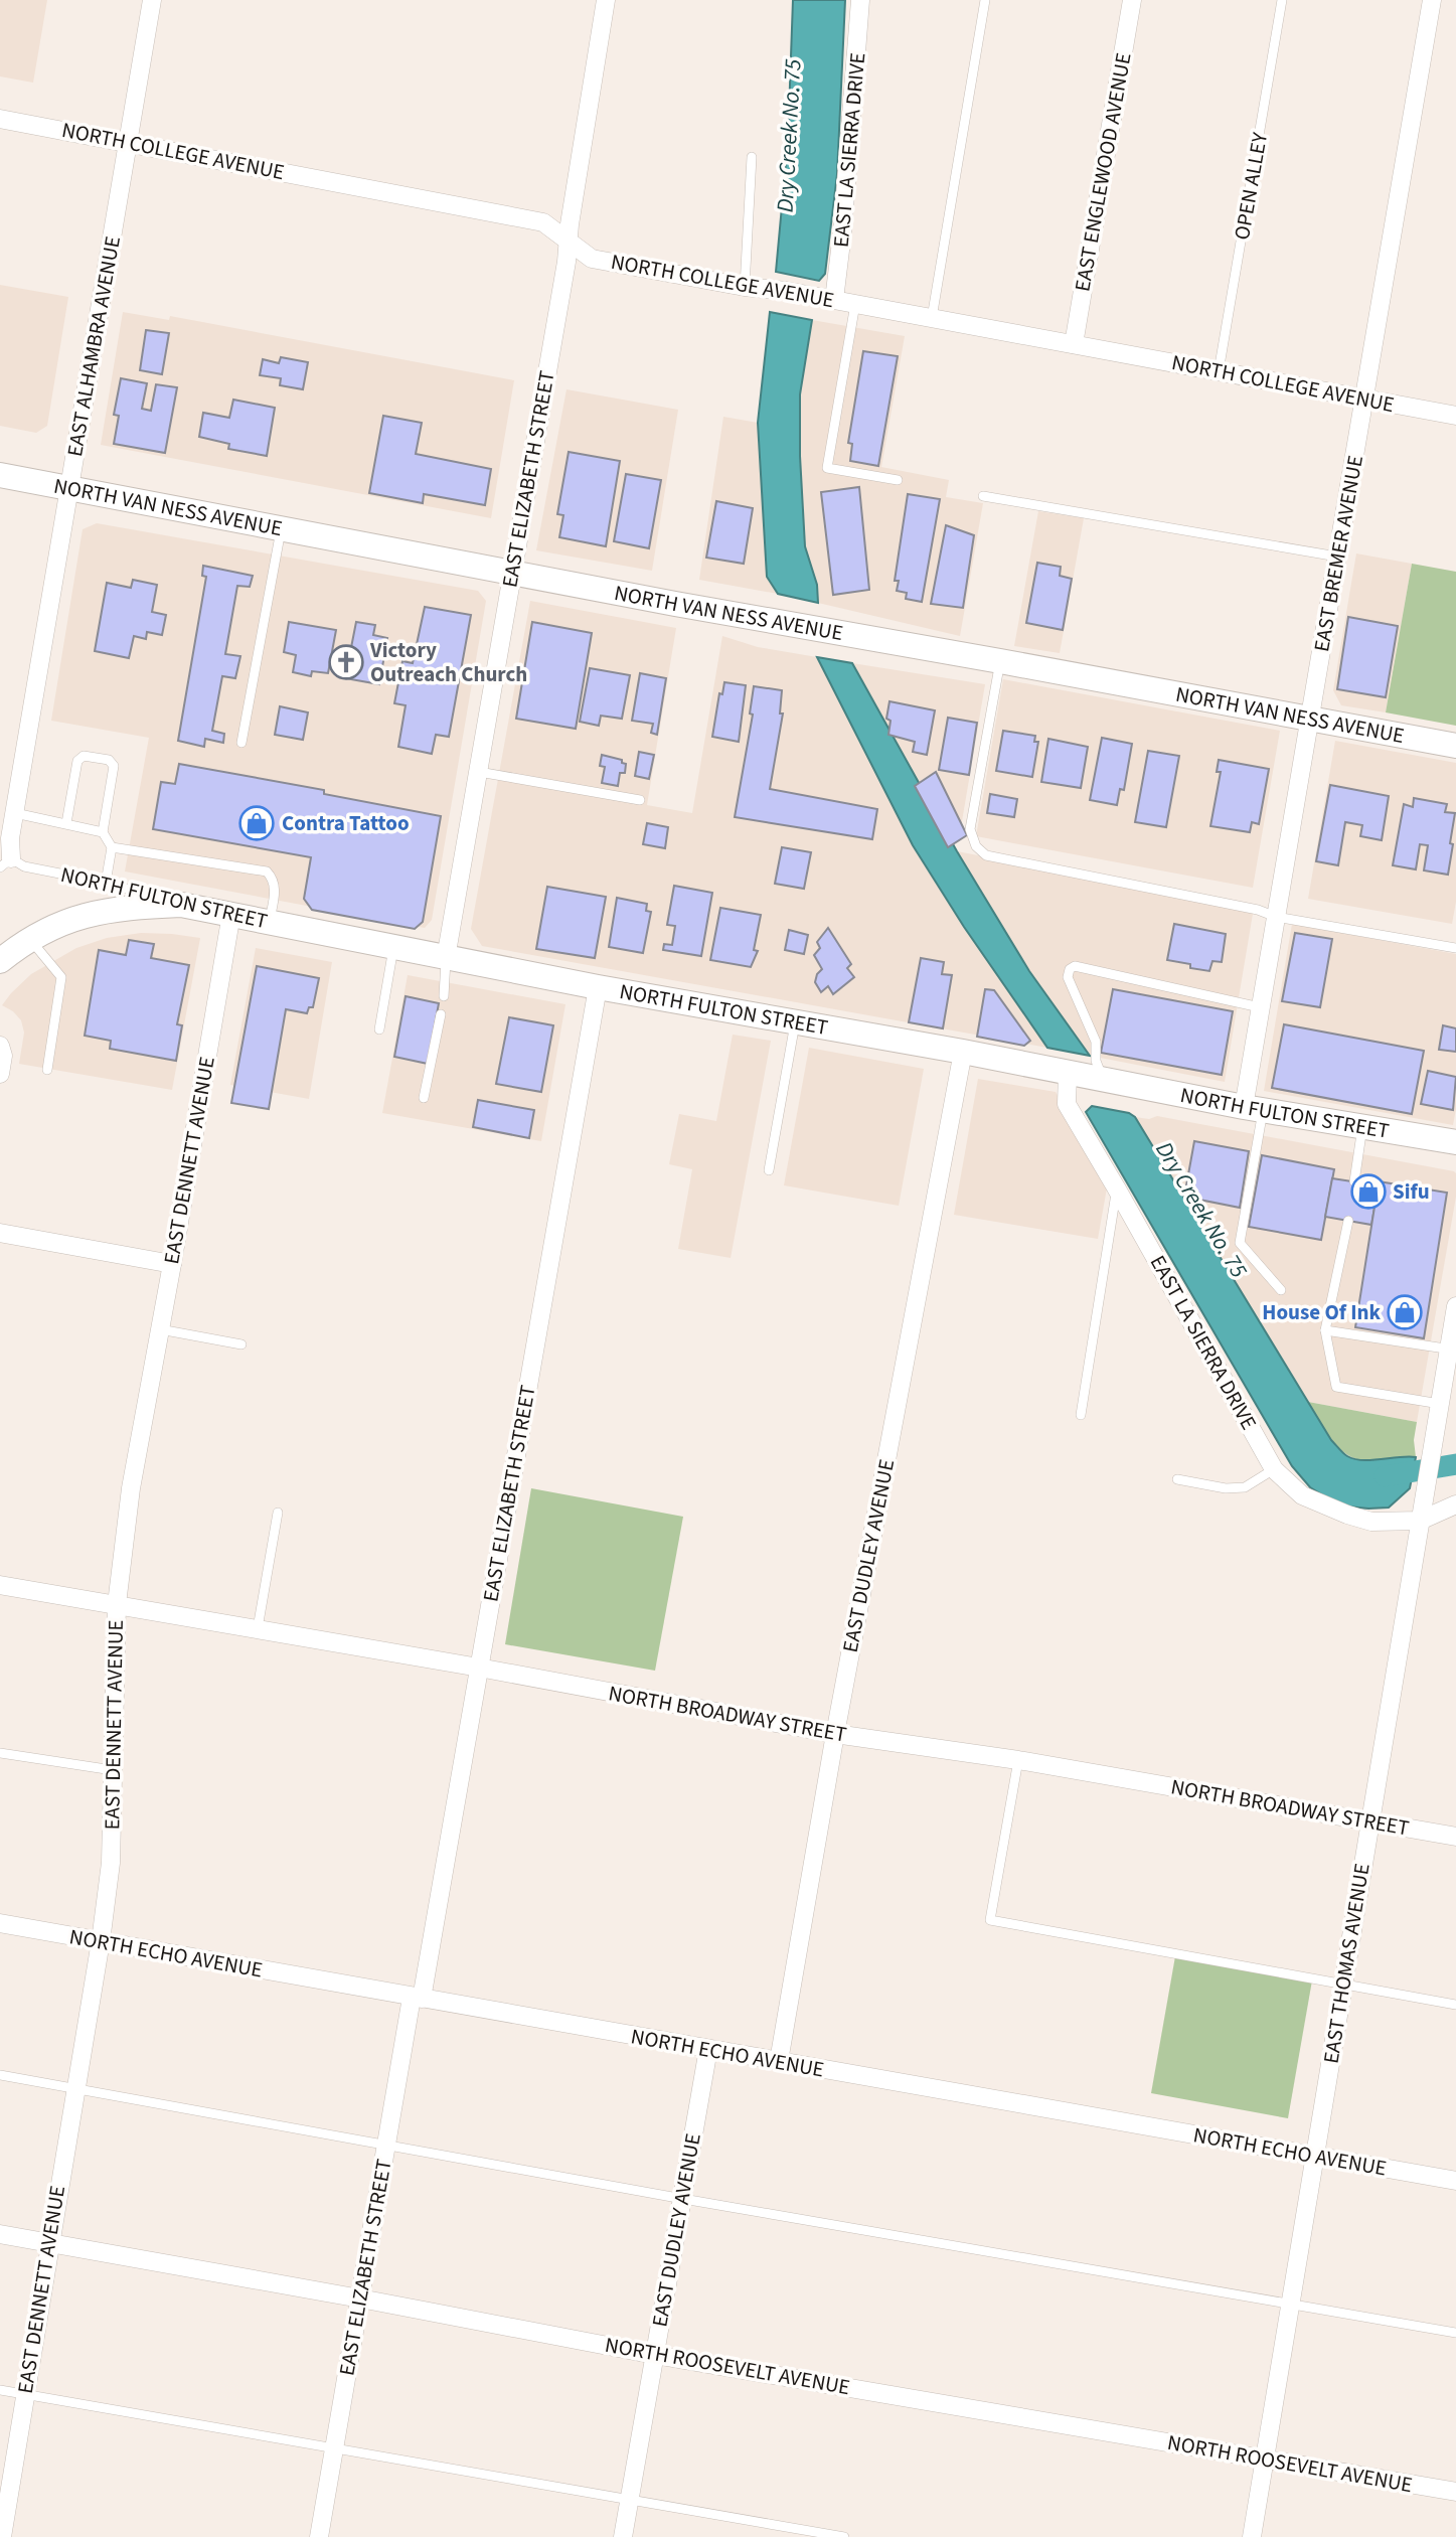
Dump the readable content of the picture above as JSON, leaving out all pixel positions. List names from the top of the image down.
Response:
{
  "streets": {
    "main road": ["NORTH VAN NESS AVENUE", "NORTH FULTON STREET"],
    "street": [
      "EAST LA SIERRA DRIVE",
      "NORTH COLLEGE AVENUE",
      "EAST ENGLEWOOD AVENUE",
      "EAST ALHAMBRA AVENUE",
      "EAST ELIZABETH STREET",
      "EAST BREMER AVENUE",
      "EAST DENNETT AVENUE",
      "EAST DUDLEY AVENUE",
      "NORTH BROADWAY STREET",
      "NORTH ECHO AVENUE",
      "EAST THOMAS AVENUE",
      "NORTH ROOSEVELT AVENUE"
    ],
    "lane": ["OPEN ALLEY"]
  },
  "crossings": [
    ["EAST LA SIERRA DRIVE", "NORTH COLLEGE AVENUE"],
    ["EAST LA SIERRA DRIVE", "NORTH FULTON STREET"],
    ["EAST LA SIERRA DRIVE", "EAST THOMAS AVENUE"],
    ["NORTH COLLEGE AVENUE", "EAST ENGLEWOOD AVENUE"],
    ["NORTH COLLEGE AVENUE", "OPEN ALLEY"],
    ["NORTH COLLEGE AVENUE", "EAST ALHAMBRA AVENUE"],
    ["NORTH COLLEGE AVENUE", "EAST ELIZABETH STREET"],
    ["NORTH COLLEGE AVENUE", "EAST BREMER AVENUE"],
    ["EAST ALHAMBRA AVENUE", "NORTH VAN NESS AVENUE"],
    ["EAST ALHAMBRA AVENUE", "NORTH FULTON STREET"],
    ["EAST ELIZABETH STREET", "NORTH VAN NESS AVENUE"],
    ["EAST ELIZABETH STREET", "NORTH FULTON STREET"],
    ["EAST ELIZABETH STREET", "NORTH BROADWAY STREET"],
    ["EAST ELIZABETH STREET", "NORTH ECHO AVENUE"],
    ["EAST ELIZABETH STREET", "NORTH ROOSEVELT AVENUE"],
    ["NORTH VAN NESS AVENUE", "EAST BREMER AVENUE"],
    ["EAST BREMER AVENUE", "NORTH FULTON STREET"],
    ["NORTH FULTON STREET", "EAST DENNETT AVENUE"],
    ["NORTH FULTON STREET", "EAST DUDLEY AVENUE"],
    ["EAST DENNETT AVENUE", "NORTH BROADWAY STREET"],
    ["EAST DENNETT AVENUE", "NORTH ECHO AVENUE"],
    ["EAST DENNETT AVENUE", "NORTH ROOSEVELT AVENUE"],
    ["EAST DUDLEY AVENUE", "NORTH BROADWAY STREET"],
    ["EAST DUDLEY AVENUE", "NORTH ECHO AVENUE"],
    ["EAST DUDLEY AVENUE", "NORTH ROOSEVELT AVENUE"],
    ["NORTH BROADWAY STREET", "EAST THOMAS AVENUE"],
    ["NORTH ECHO AVENUE", "EAST THOMAS AVENUE"],
    ["EAST THOMAS AVENUE", "NORTH ROOSEVELT AVENUE"]
  ],
  "water": ["Dry Creek No. 75"],
  "places": {
    "church": ["Victory Outreach Church"],
    "shop": ["Contra Tattoo", "Sifu", "House Of Ink"]
  }
}
